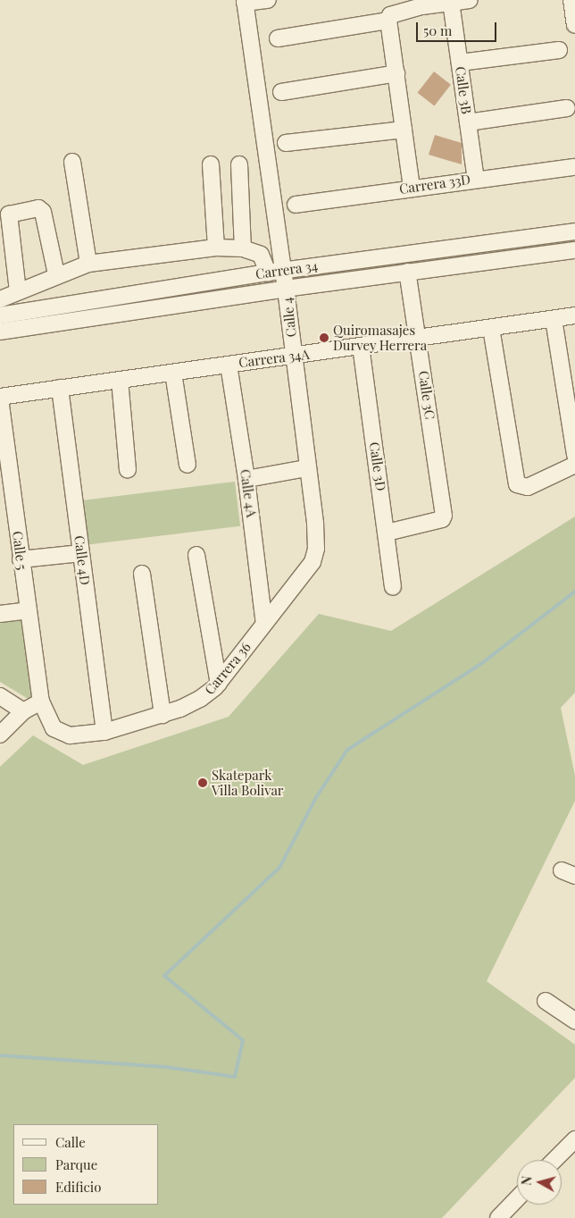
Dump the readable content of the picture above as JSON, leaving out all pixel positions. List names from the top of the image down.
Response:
{
  "streets": {
    "street": [
      "Calle 3B",
      "Carrera 33D",
      "Carrera 34",
      "Calle 4",
      "Carrera 34A",
      "Calle 3C",
      "Calle 3D",
      "Calle 4A",
      "Calle 5",
      "Calle 4D",
      "Carrera 36"
    ]
  },
  "crossings": [
    ["Calle 3B", "Carrera 33D"],
    ["Carrera 34", "Calle 4"],
    ["Carrera 34", "Calle 3C"],
    ["Calle 4", "Carrera 34A"],
    ["Calle 4", "Carrera 36"],
    ["Carrera 34A", "Calle 3C"],
    ["Carrera 34A", "Calle 3D"],
    ["Carrera 34A", "Calle 4A"],
    ["Carrera 34A", "Calle 5"],
    ["Carrera 34A", "Calle 4D"],
    ["Calle 3C", "Calle 3D"],
    ["Calle 4A", "Carrera 36"],
    ["Calle 5", "Calle 4D"],
    ["Calle 5", "Carrera 36"],
    ["Calle 4D", "Carrera 36"]
  ],
  "places": ["Quiromasajes Durvey Herrera", "Skatepark Villa Bolivar"],
  "legend": ["Calle", "Parque", "Edificio"],
  "scale_bar": "50 m",
  "north": "left"
}
